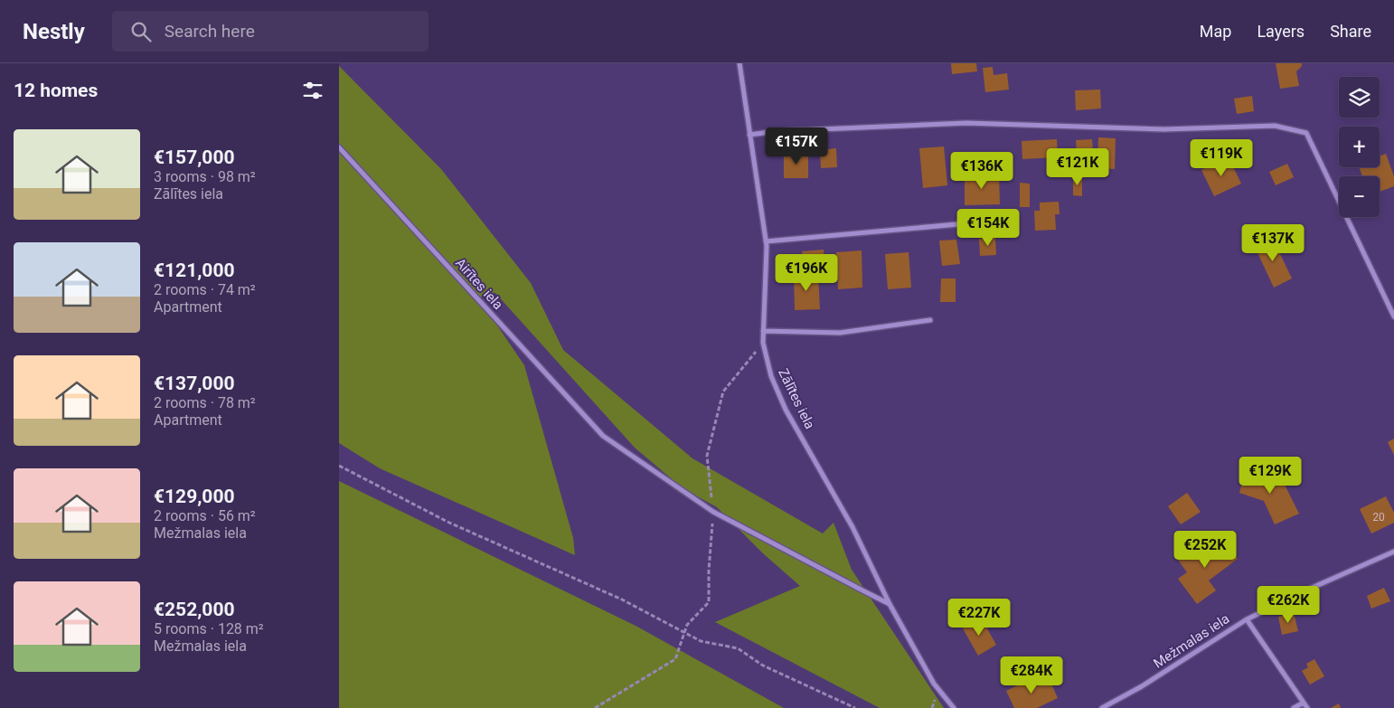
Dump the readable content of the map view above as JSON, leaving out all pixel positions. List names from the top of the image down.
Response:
{
  "streets": {
    "street": ["Airītes iela", "Zālītes iela", "Mežmalas iela"]
  },
  "crossings": [
    ["Airītes iela", "Zālītes iela"]
  ],
  "house_numbers": ["20"],
  "page": {
    "header": "Nestly",
    "search": "Search here",
    "nav": ["Map", "Layers", "Share"],
    "heading": "12 homes",
    "map_buttons": ["+", "−"],
    "list": [
      {
        "name": "€157,000",
        "note": "3 rooms · 98 m² · Zālītes iela"
      },
      {
        "name": "€121,000",
        "note": "2 rooms · 74 m² · Apartment"
      },
      {
        "name": "€137,000",
        "note": "2 rooms · 78 m² · Apartment"
      },
      {
        "name": "€129,000",
        "note": "2 rooms · 56 m² · Mežmalas iela"
      },
      {
        "name": "€252,000",
        "note": "5 rooms · 128 m² · Mežmalas iela"
      }
    ],
    "price": [
      "€157K",
      "€119K",
      "€121K",
      "€136K",
      "€154K",
      "€137K",
      "€196K",
      "€129K",
      "€252K",
      "€262K",
      "€227K",
      "€284K"
    ]
  }
}
